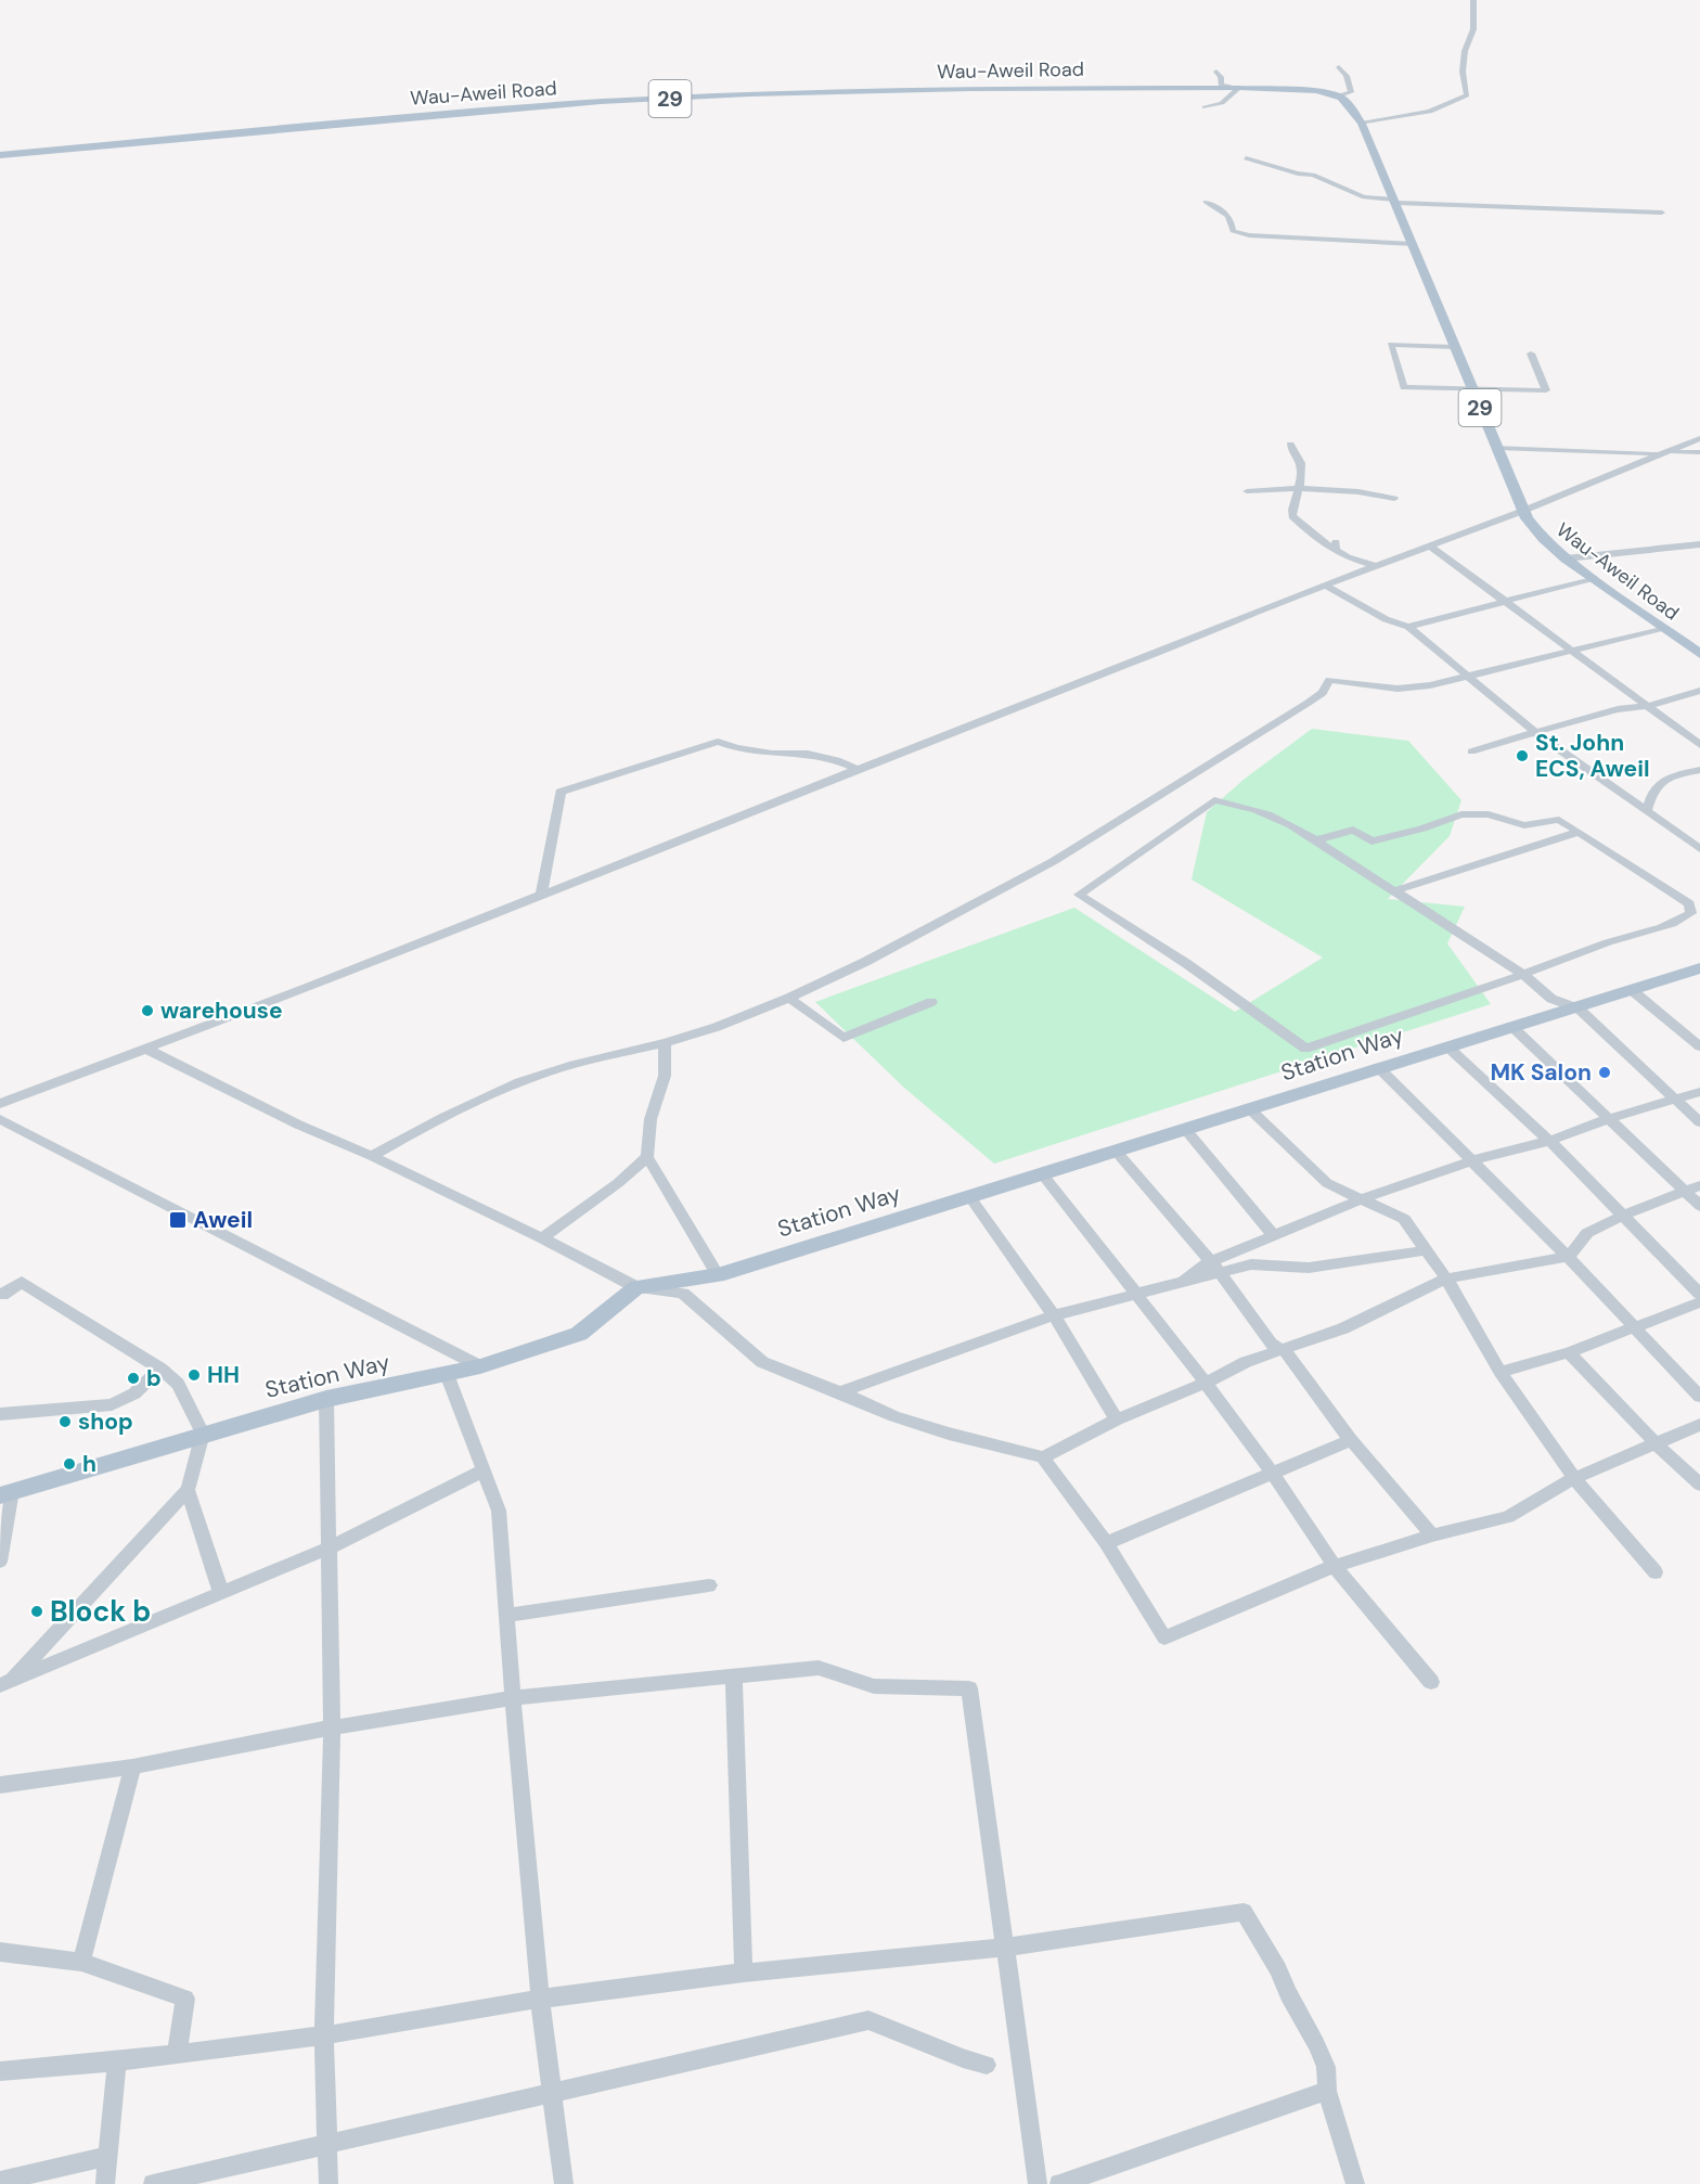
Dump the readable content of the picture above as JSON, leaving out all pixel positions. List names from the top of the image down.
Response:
{
  "streets": {
    "main road": ["Wau-Aweil Road", "29", "Station Way"]
  },
  "places": {
    "other": [
      "St. John ECS, Aweil",
      "warehouse",
      "MK Salon",
      "HH",
      "b",
      "shop",
      "h",
      "Block b"
    ],
    "transit": ["Aweil"]
  }
}
